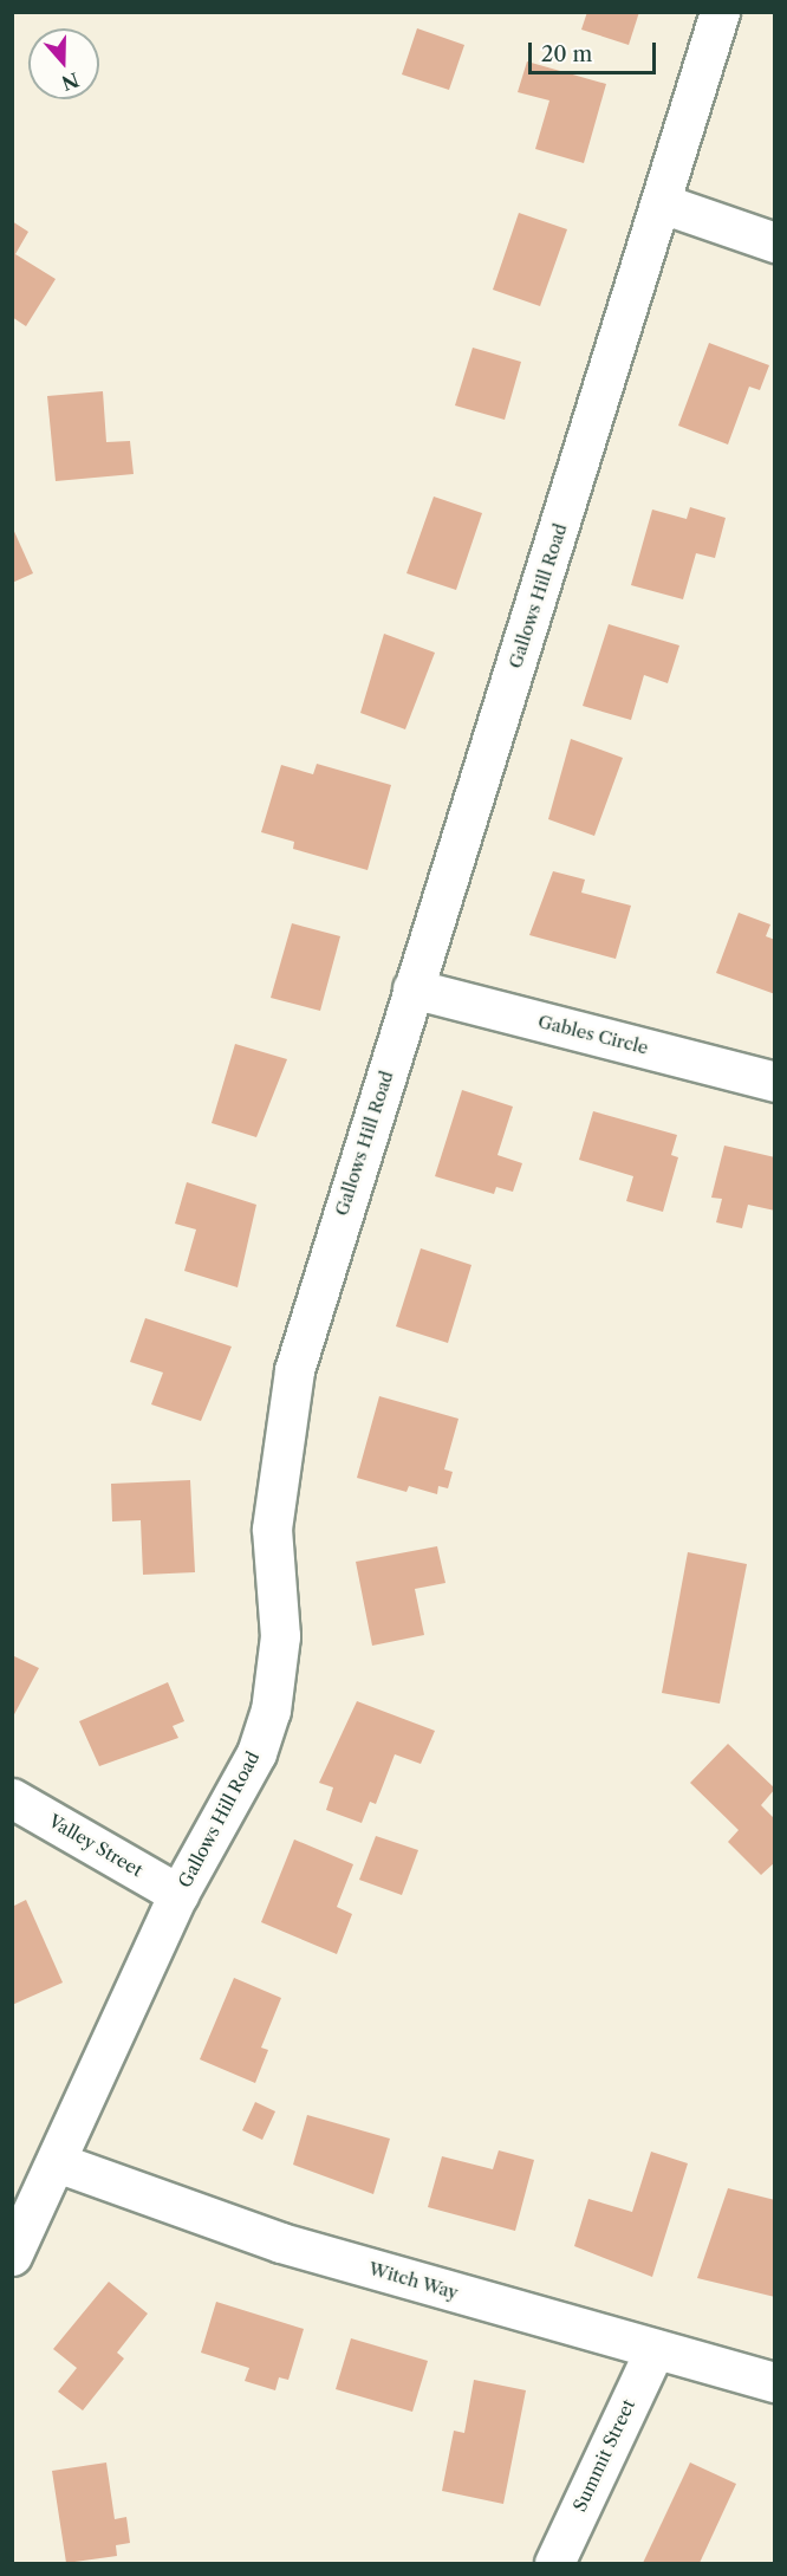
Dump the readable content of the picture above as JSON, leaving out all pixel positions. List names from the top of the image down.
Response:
{
  "streets": {
    "street": [
      "Gallows Hill Road",
      "Gables Circle",
      "Valley Street",
      "Witch Way",
      "Summit Street"
    ]
  },
  "crossings": [
    ["Gallows Hill Road", "Gables Circle"],
    ["Gallows Hill Road", "Valley Street"],
    ["Gallows Hill Road", "Witch Way"],
    ["Witch Way", "Summit Street"]
  ],
  "scale_bar": "20 m",
  "north": "bottom"
}
